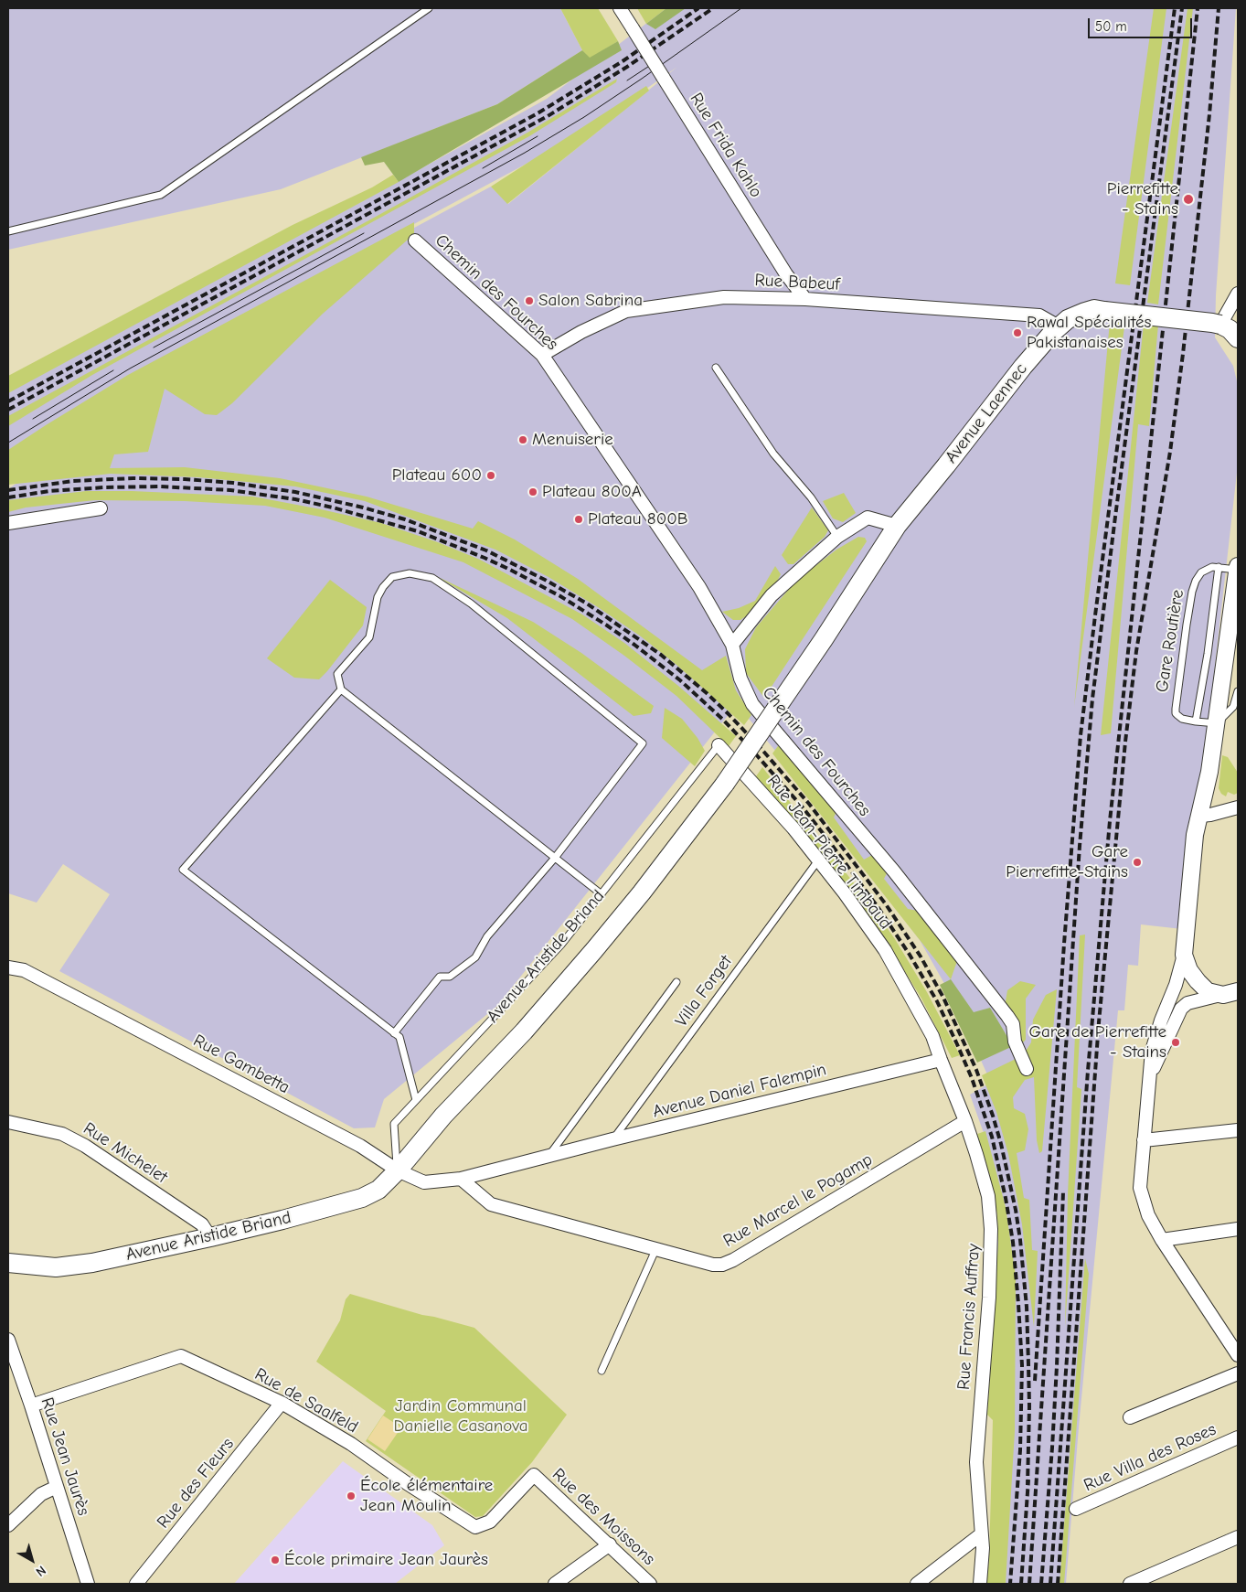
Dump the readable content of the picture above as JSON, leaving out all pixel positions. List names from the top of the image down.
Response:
{
  "streets": {
    "main road": ["Avenue Laennec", "Avenue Aristide Briand"],
    "street": [
      "Rue Frida Kahlo",
      "Rue Babeuf",
      "Chemin des Fourches",
      "Rue Jean-Pierre Timbaud",
      "Rue Gambetta",
      "Avenue Daniel Falempin",
      "Rue Michelet",
      "Rue Marcel le Pogamp",
      "Rue Francis Auffray",
      "Rue de Saalfeld",
      "Rue Jean Jaurès",
      "Rue Villa des Roses",
      "Rue des Fleurs",
      "Rue des Moissons"
    ],
    "lane": ["Gare Routière", "Villa Forget"]
  },
  "crossings": [
    ["Rue Frida Kahlo", "Rue Babeuf"],
    ["Rue Babeuf", "Chemin des Fourches"],
    ["Rue Babeuf", "Avenue Laennec"],
    ["Avenue Laennec", "Avenue Aristide Briand"],
    ["Rue Jean-Pierre Timbaud", "Avenue Aristide Briand"],
    ["Rue Jean-Pierre Timbaud", "Villa Forget"],
    ["Rue Jean-Pierre Timbaud", "Avenue Daniel Falempin"],
    ["Rue Jean-Pierre Timbaud", "Rue Francis Auffray"],
    ["Avenue Aristide Briand", "Rue Gambetta"],
    ["Avenue Aristide Briand", "Rue Michelet"],
    ["Villa Forget", "Avenue Daniel Falempin"],
    ["Rue Gambetta", "Avenue Daniel Falempin"],
    ["Rue Gambetta", "Rue Marcel le Pogamp"],
    ["Avenue Daniel Falempin", "Rue Marcel le Pogamp"],
    ["Avenue Daniel Falempin", "Rue Francis Auffray"],
    ["Rue Marcel le Pogamp", "Rue Francis Auffray"],
    ["Rue de Saalfeld", "Rue Jean Jaurès"],
    ["Rue de Saalfeld", "Rue des Fleurs"],
    ["Rue de Saalfeld", "Rue des Moissons"]
  ],
  "parks": ["Jardin Communal Danielle Casanova"],
  "places": [
    "Pierrefitte - Stains",
    "Salon Sabrina",
    "Rawal Spécialités Pakistanaises",
    "Menuiserie",
    "Plateau 600",
    "Plateau 800A",
    "Plateau 800B",
    "Gare Pierrefitte-Stains",
    "Gare de Pierrefitte - Stains",
    "École élémentaire Jean Moulin",
    "École primaire Jean Jaurès"
  ],
  "scale_bar": "50 m",
  "north": "bottom right"
}
